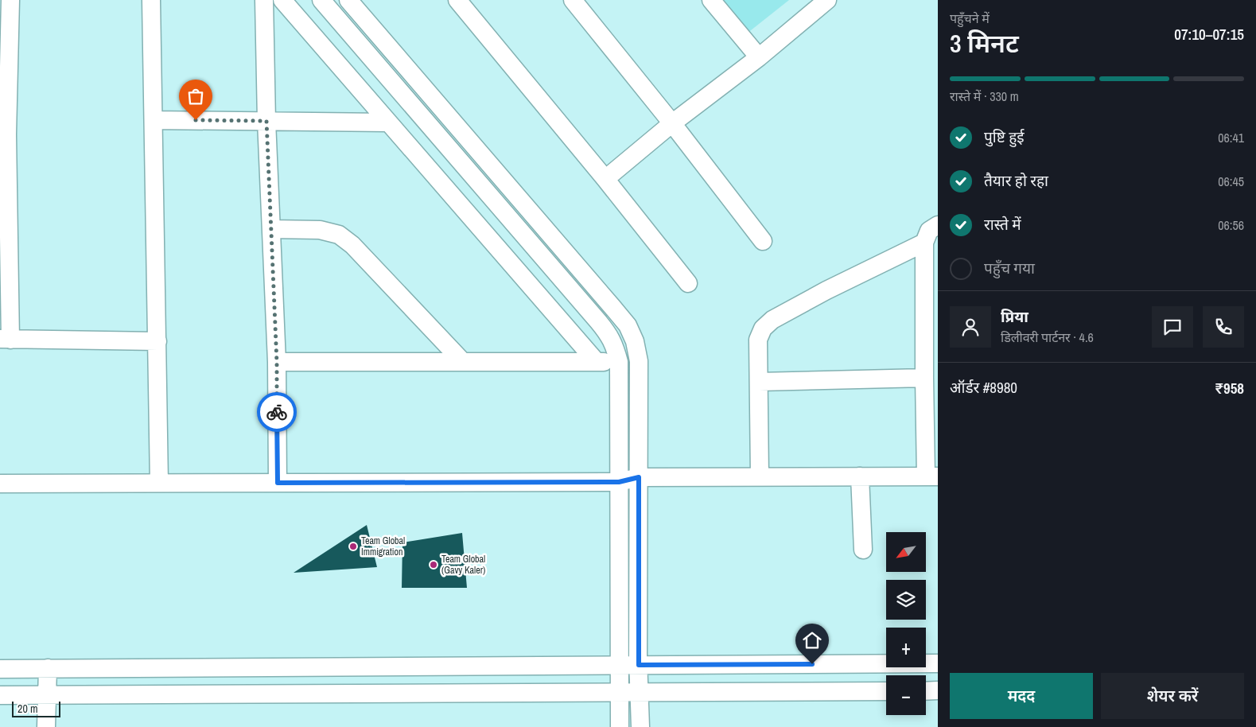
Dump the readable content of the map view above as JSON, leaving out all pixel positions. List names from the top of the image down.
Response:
{
  "places": ["Team Global Immigration", "Team Global (Gavy Kaler)"],
  "scale_bar": "20 m",
  "north": "bottom left",
  "page": {
    "heading": ["3 मिनट", "पहुँचने में", "07:10–07:15"],
    "panel": [
      "प्रिया",
      "डिलीवरी पार्टनर · 4.6",
      "ऑर्डर #8980",
      "₹958"
    ],
    "bar": "रास्ते में · 330 m",
    "list": [
      ["पुष्टि हुई", "06:41"],
      ["तैयार हो रहा", "06:45"],
      ["रास्ते में", "06:56"],
      "पहुँच गया"
    ],
    "map_buttons": ["+", "−"],
    "buttons": ["मदद", "शेयर करें"],
    "scale": "20 m"
  }
}
